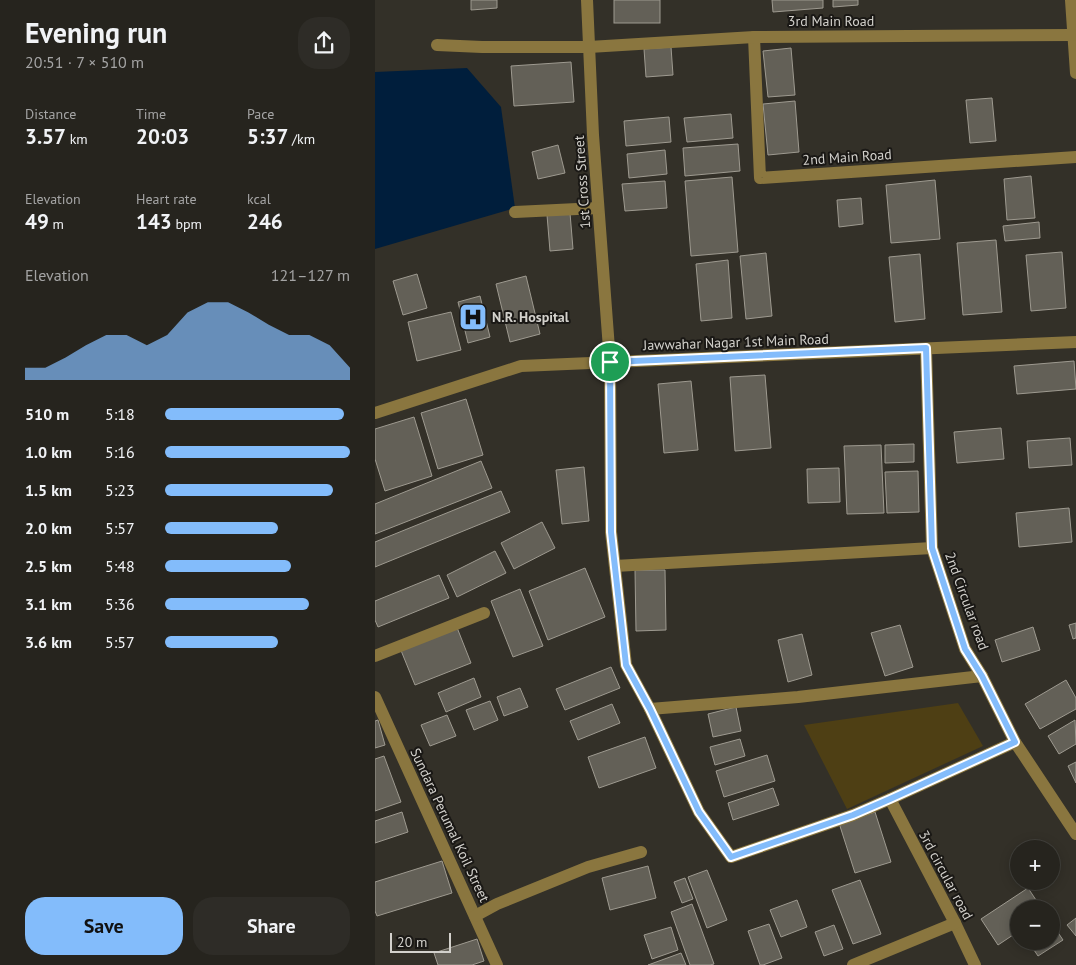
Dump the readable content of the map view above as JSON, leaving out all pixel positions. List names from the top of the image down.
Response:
{
  "streets": {
    "street": [
      "3rd Main Road",
      "2nd Main Road",
      "1st Cross Street",
      "Jawwahar Nagar 1st Main Road",
      "2nd Circular road",
      "Sundara Perumal Koil Street",
      "3rd circular road"
    ]
  },
  "crossings": [
    ["3rd Main Road", "2nd Main Road"],
    ["3rd Main Road", "1st Cross Street"],
    ["1st Cross Street", "Jawwahar Nagar 1st Main Road"],
    ["1st Cross Street", "3rd circular road"],
    ["Jawwahar Nagar 1st Main Road", "2nd Circular road"]
  ],
  "places": {
    "hospital": ["N.R. Hospital"]
  },
  "scale_bar": "20 m",
  "page": {
    "heading": ["Evening run", "20:51 · 7 × 510 m"],
    "stats": [
      ["Distance", "3.57 km"],
      ["Time", "20:03"],
      ["Pace", "5:37 /km"],
      ["Elevation", "49 m"],
      ["Heart rate", "143 bpm"],
      ["kcal", "246"]
    ],
    "chart": ["Elevation", "121–127 m"],
    "list": [
      {
        "name": "510 m",
        "note": "5:18"
      },
      {
        "name": "1.0 km",
        "note": "5:16"
      },
      {
        "name": "1.5 km",
        "note": "5:23"
      },
      {
        "name": "2.0 km",
        "note": "5:57"
      },
      {
        "name": "2.5 km",
        "note": "5:48"
      },
      {
        "name": "3.1 km",
        "note": "5:36"
      },
      {
        "name": "3.6 km",
        "note": "5:57"
      }
    ],
    "map_buttons": ["+", "−"],
    "buttons": ["Save", "Share"],
    "scale": "20 m"
  }
}
